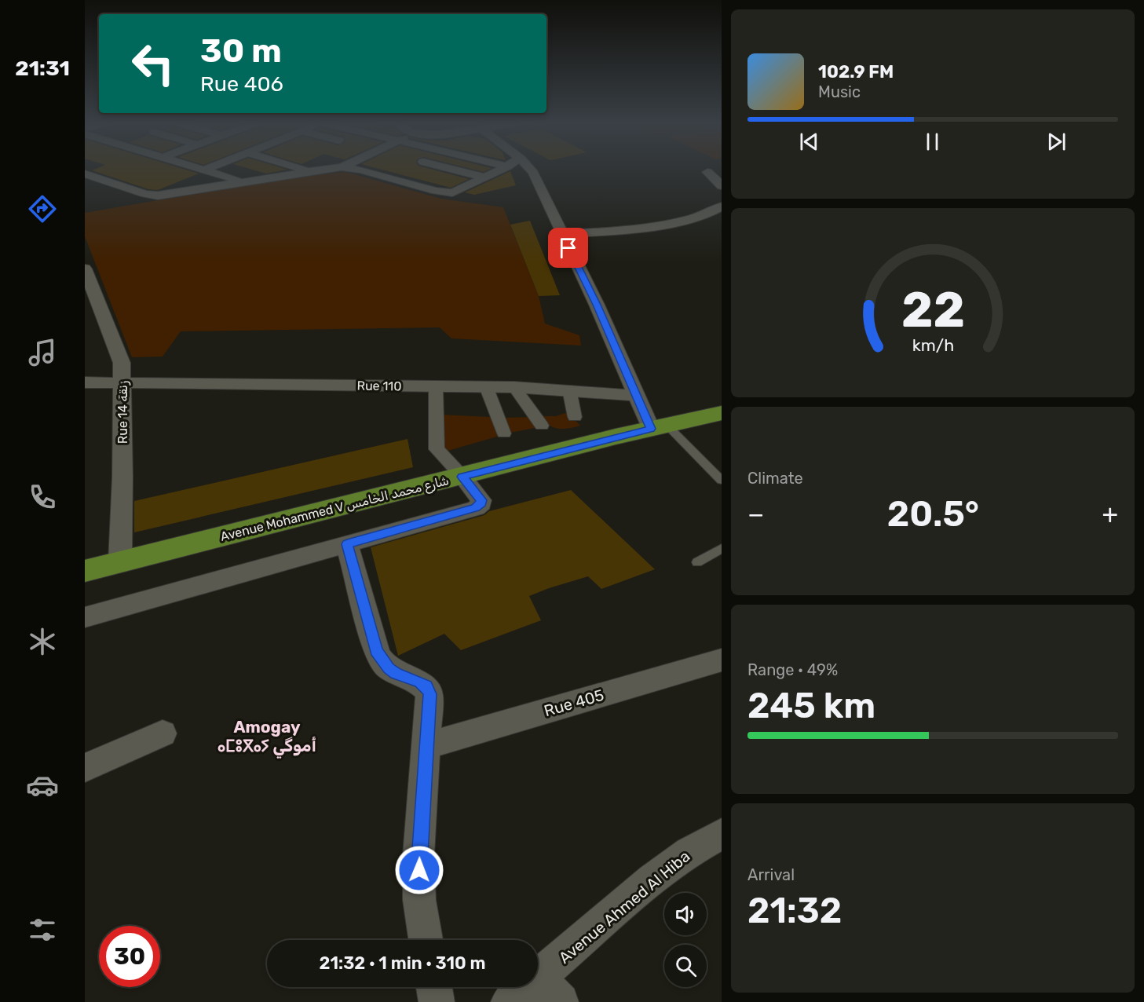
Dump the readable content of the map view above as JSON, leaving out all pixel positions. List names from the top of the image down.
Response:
{
  "streets": {
    "main road": ["Avenue Mohammed V شارع محمد الخامس"],
    "street": [
      "Rue 110",
      "Rue 14 زنقة",
      "Rue 405",
      "Avenue Ahmed Al Hiba"
    ]
  },
  "crossings": [
    ["Rue 110", "Rue 14 زنقة"],
    ["Rue 14 زنقة", "Avenue Mohammed V شارع محمد الخامس"]
  ],
  "districts": ["Amogay ⴰⵎⵓⴳⴰⵢ أموگي"],
  "page": {
    "tabs": "21:31",
    "turn": ["30 m", "Rue 406"],
    "song": ["102.9 FM", "Music"],
    "tile": [
      "Climate",
      ["Range · 49%", "245 km"],
      ["Arrival", "21:32"]
    ],
    "heat": ["−", "20.5°", "+"],
    "limit": "30",
    "trip": "21:32 · 1 min · 310 m",
    "gauge": ["22", "km/h"]
  }
}
